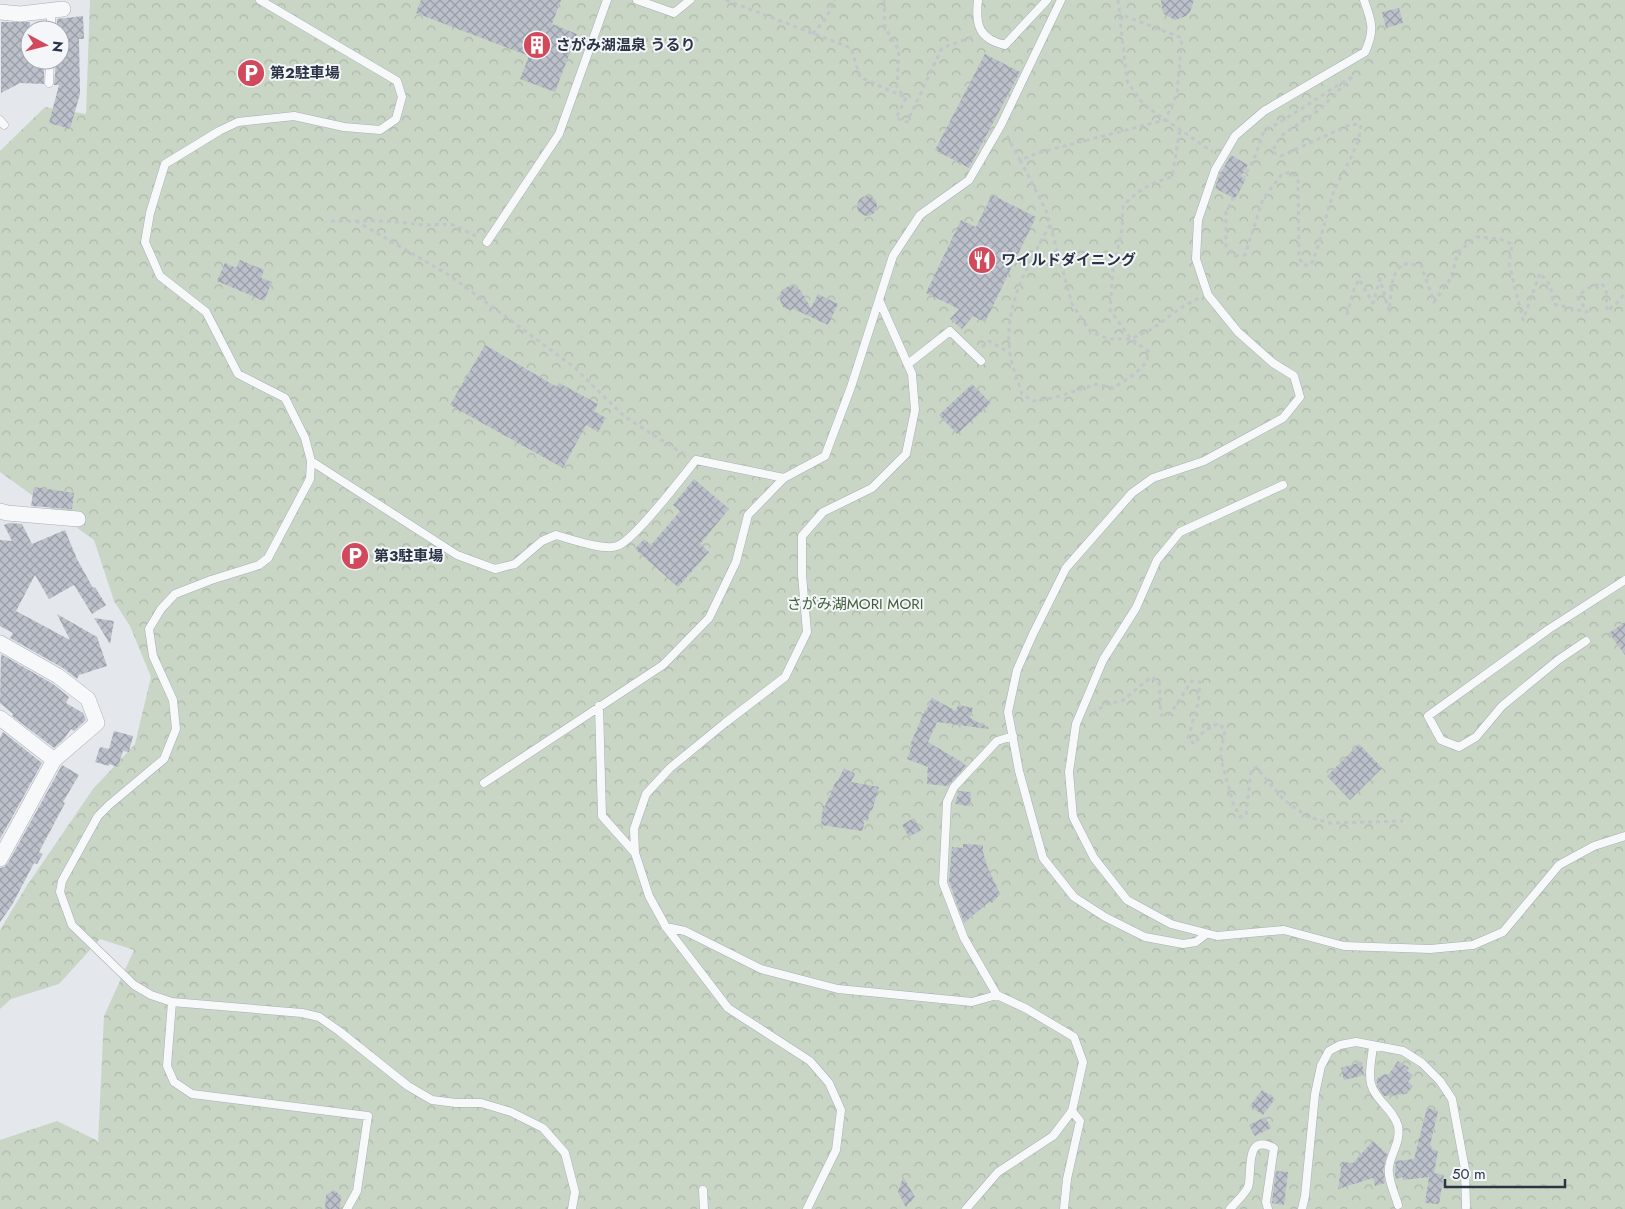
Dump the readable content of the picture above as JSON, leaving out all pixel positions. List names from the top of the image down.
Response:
{
  "parks": ["さがみ湖MORI MORI"],
  "places": {
    "building": ["さがみ湖温泉 うるり"],
    "parking": ["第2駐車場", "第3駐車場"],
    "restaurant": ["ワイルドダイニング"]
  },
  "scale_bar": "50 m",
  "north": "right"
}
